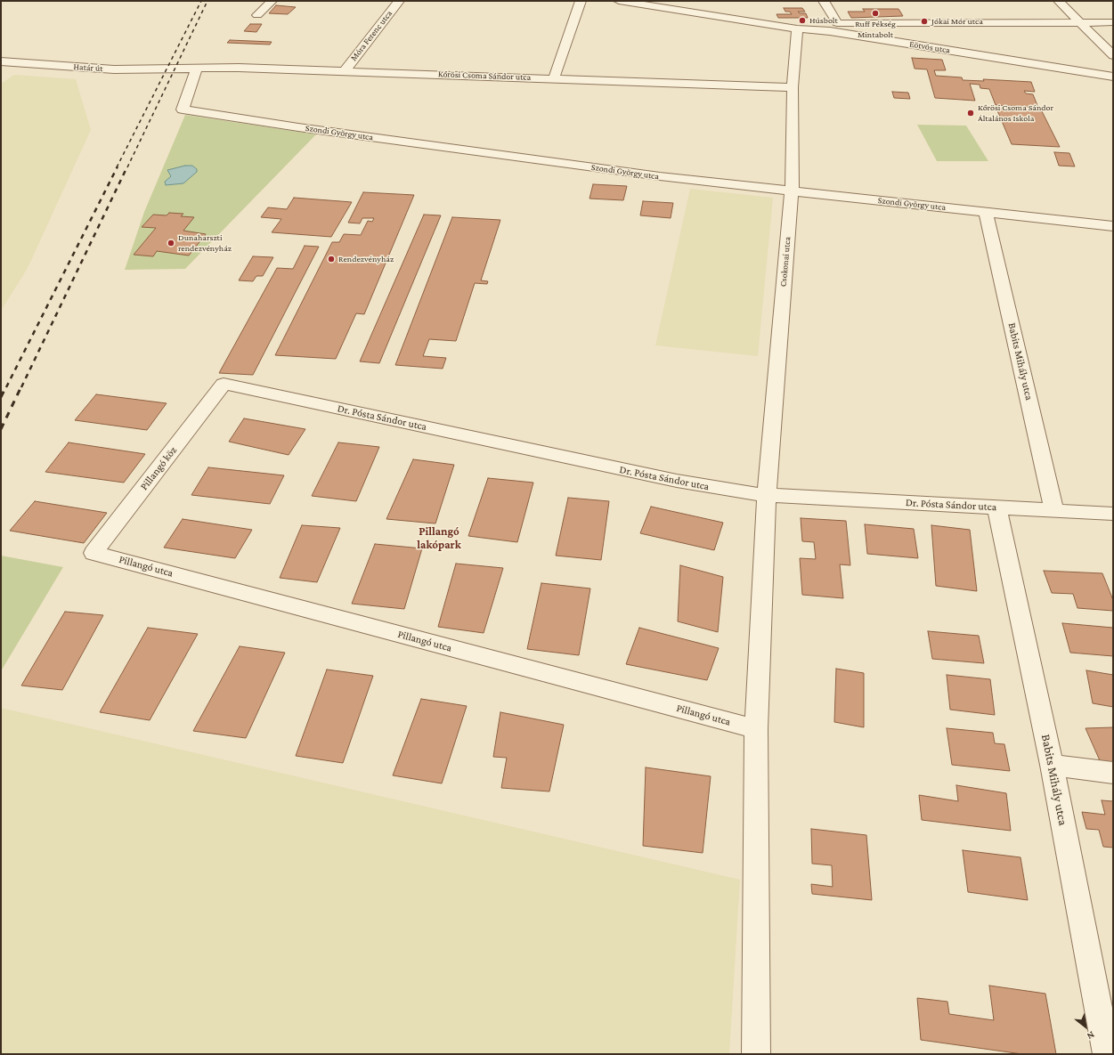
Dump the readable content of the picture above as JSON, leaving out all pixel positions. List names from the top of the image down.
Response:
{
  "streets": {
    "street": [
      "Móra Ferenc utca",
      "Eötvös utca",
      "Határ út",
      "Kőrösi Csoma Sándor utca",
      "Szondi György utca",
      "Csokonai utca",
      "Babits Mihály utca",
      "Dr. Pósta Sándor utca",
      "Pillangó köz",
      "Pillangó utca"
    ]
  },
  "crossings": [
    ["Móra Ferenc utca", "Kőrösi Csoma Sándor utca"],
    ["Eötvös utca", "Csokonai utca"],
    ["Határ út", "Kőrösi Csoma Sándor utca"],
    ["Kőrösi Csoma Sándor utca", "Szondi György utca"],
    ["Kőrösi Csoma Sándor utca", "Csokonai utca"],
    ["Szondi György utca", "Csokonai utca"],
    ["Szondi György utca", "Babits Mihály utca"],
    ["Csokonai utca", "Dr. Pósta Sándor utca"],
    ["Csokonai utca", "Pillangó utca"],
    ["Babits Mihály utca", "Dr. Pósta Sándor utca"],
    ["Dr. Pósta Sándor utca", "Pillangó köz"],
    ["Pillangó köz", "Pillangó utca"]
  ],
  "districts": ["Pillangó lakópark"],
  "places": [
    "Ruff Pékség Mintabolt",
    "Húsbolt",
    "Jókai Mór utca",
    "Kőrösi Csoma Sándor Általános Iskola",
    "Dunaharszti rendezvényház",
    "Rendezvényház"
  ],
  "north": "bottom right"
}
